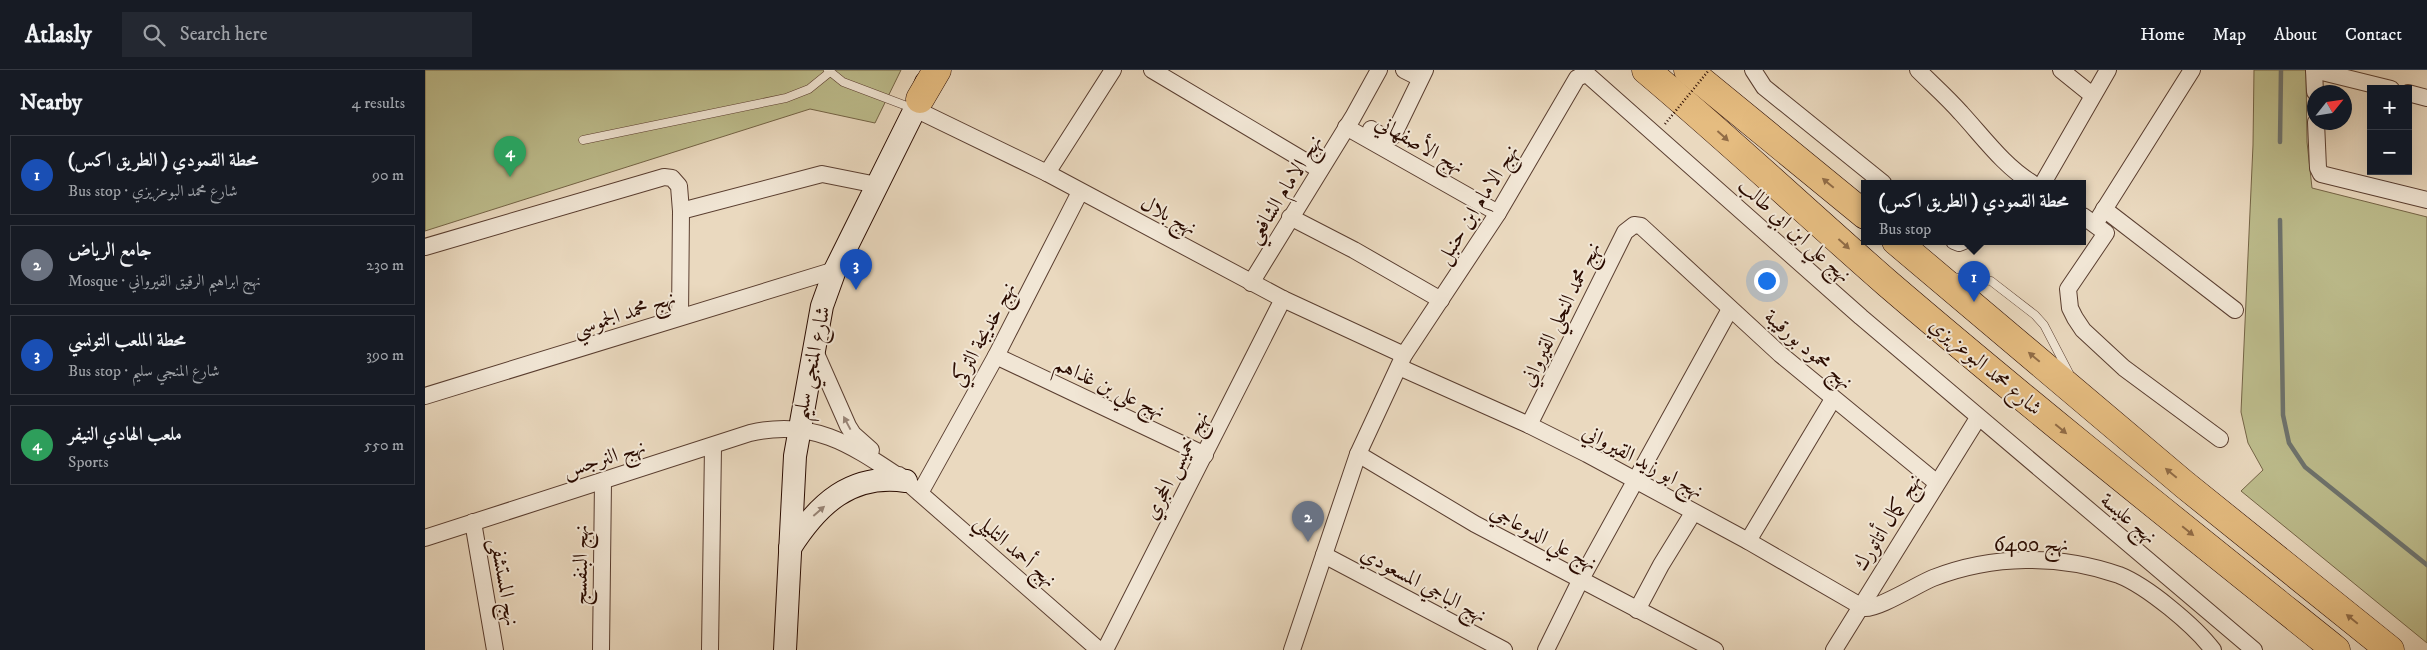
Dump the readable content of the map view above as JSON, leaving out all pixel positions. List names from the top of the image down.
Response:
{
  "streets": {
    "highway": ["شارع محمد البوعزيزي"],
    "main road": ["شارع المنجي سليم"],
    "street": [
      "نهج الأصفهاني",
      "نهج الامام الشافعي",
      "نهج الامام ابن حنبل",
      "نهج بلال",
      "نهج علي ابن ابي طالب",
      "نهج محمد الجموسي",
      "نهج محمد النحلي القيرواني",
      "نهج خديجة التركي",
      "نهج محمود بورقيبة",
      "نهج علي بن غذاهم",
      "نهج النرجس",
      "نهج ابو زيد القيرواني",
      "نهج خميس الحجري",
      "نهج عليسة",
      "نهج كمال أتاتورك",
      "نهج علي الدوعاجي",
      "نهج 6400",
      "نهج أحمد التليلي",
      "نهج البنفسج",
      "نهج المستشفى",
      "نهج الباجي المسعودي"
    ]
  },
  "crossings": [
    ["نهج الأصفهاني", "نهج الامام الشافعي"],
    ["نهج الأصفهاني", "نهج الامام ابن حنبل"],
    ["نهج الامام الشافعي", "نهج بلال"],
    ["نهج الامام ابن حنبل", "نهج بلال"],
    ["نهج الامام ابن حنبل", "نهج علي ابن ابي طالب"],
    ["نهج الامام ابن حنبل", "نهج ابو زيد القيرواني"],
    ["نهج الامام ابن حنبل", "نهج علي الدوعاجي"],
    ["نهج الامام ابن حنبل", "نهج الباجي المسعودي"],
    ["نهج بلال", "نهج خديجة التركي"],
    ["نهج بلال", "شارع المنجي سليم"],
    ["نهج بلال", "نهج ابو زيد القيرواني"],
    ["نهج بلال", "نهج خميس الحجري"],
    ["نهج علي ابن ابي طالب", "نهج عليسة"],
    ["نهج علي ابن ابي طالب", "نهج كمال أتاتورك"],
    ["نهج محمد الجموسي", "شارع المنجي سليم"],
    ["نهج محمد النحلي القيرواني", "نهج محمود بورقيبة"],
    ["نهج محمد النحلي القيرواني", "نهج ابو زيد القيرواني"],
    ["نهج خديجة التركي", "نهج علي بن غذاهم"],
    ["نهج خديجة التركي", "نهج أحمد التليلي"],
    ["نهج محمود بورقيبة", "نهج كمال أتاتورك"],
    ["شارع المنجي سليم", "نهج النرجس"],
    ["شارع المنجي سليم", "نهج أحمد التليلي"],
    ["نهج علي بن غذاهم", "نهج خميس الحجري"],
    ["نهج النرجس", "نهج أحمد التليلي"],
    ["نهج النرجس", "نهج البنفسج"],
    ["نهج النرجس", "نهج المستشفى"],
    ["نهج ابو زيد القيرواني", "نهج كمال أتاتورك"],
    ["نهج ابو زيد القيرواني", "نهج 6400"],
    ["نهج عليسة", "نهج كمال أتاتورك"],
    ["نهج كمال أتاتورك", "نهج 6400"]
  ],
  "north": "top right",
  "page": {
    "header": "Atlasly",
    "search": "Search here",
    "nav": [
      "Home",
      "Map",
      "About",
      "Contact"
    ],
    "heading": ["Nearby", "4 results"],
    "map_buttons": ["+", "−"],
    "list": [
      {
        "mark": "1",
        "name": "محطة القمودي ( الطريق اكس)",
        "note": "Bus stop · شارع محمد البوعزيزي",
        "value": "90 m"
      },
      {
        "mark": "2",
        "name": "جامع الرياض",
        "note": "Mosque · نهج ابراهيم الرقيق القيرواني",
        "value": "230 m"
      },
      {
        "mark": "3",
        "name": "محطة الملعب التونسي",
        "note": "Bus stop · شارع المنجي سليم",
        "value": "390 m"
      },
      {
        "mark": "4",
        "name": "ملعب الهادي النيفر",
        "note": "Sports",
        "value": "550 m"
      }
    ],
    "pins": [
      "4",
      "3",
      "1",
      "2"
    ],
    "popup": ["محطة القمودي ( الطريق اكس)", "Bus stop"]
  }
}
